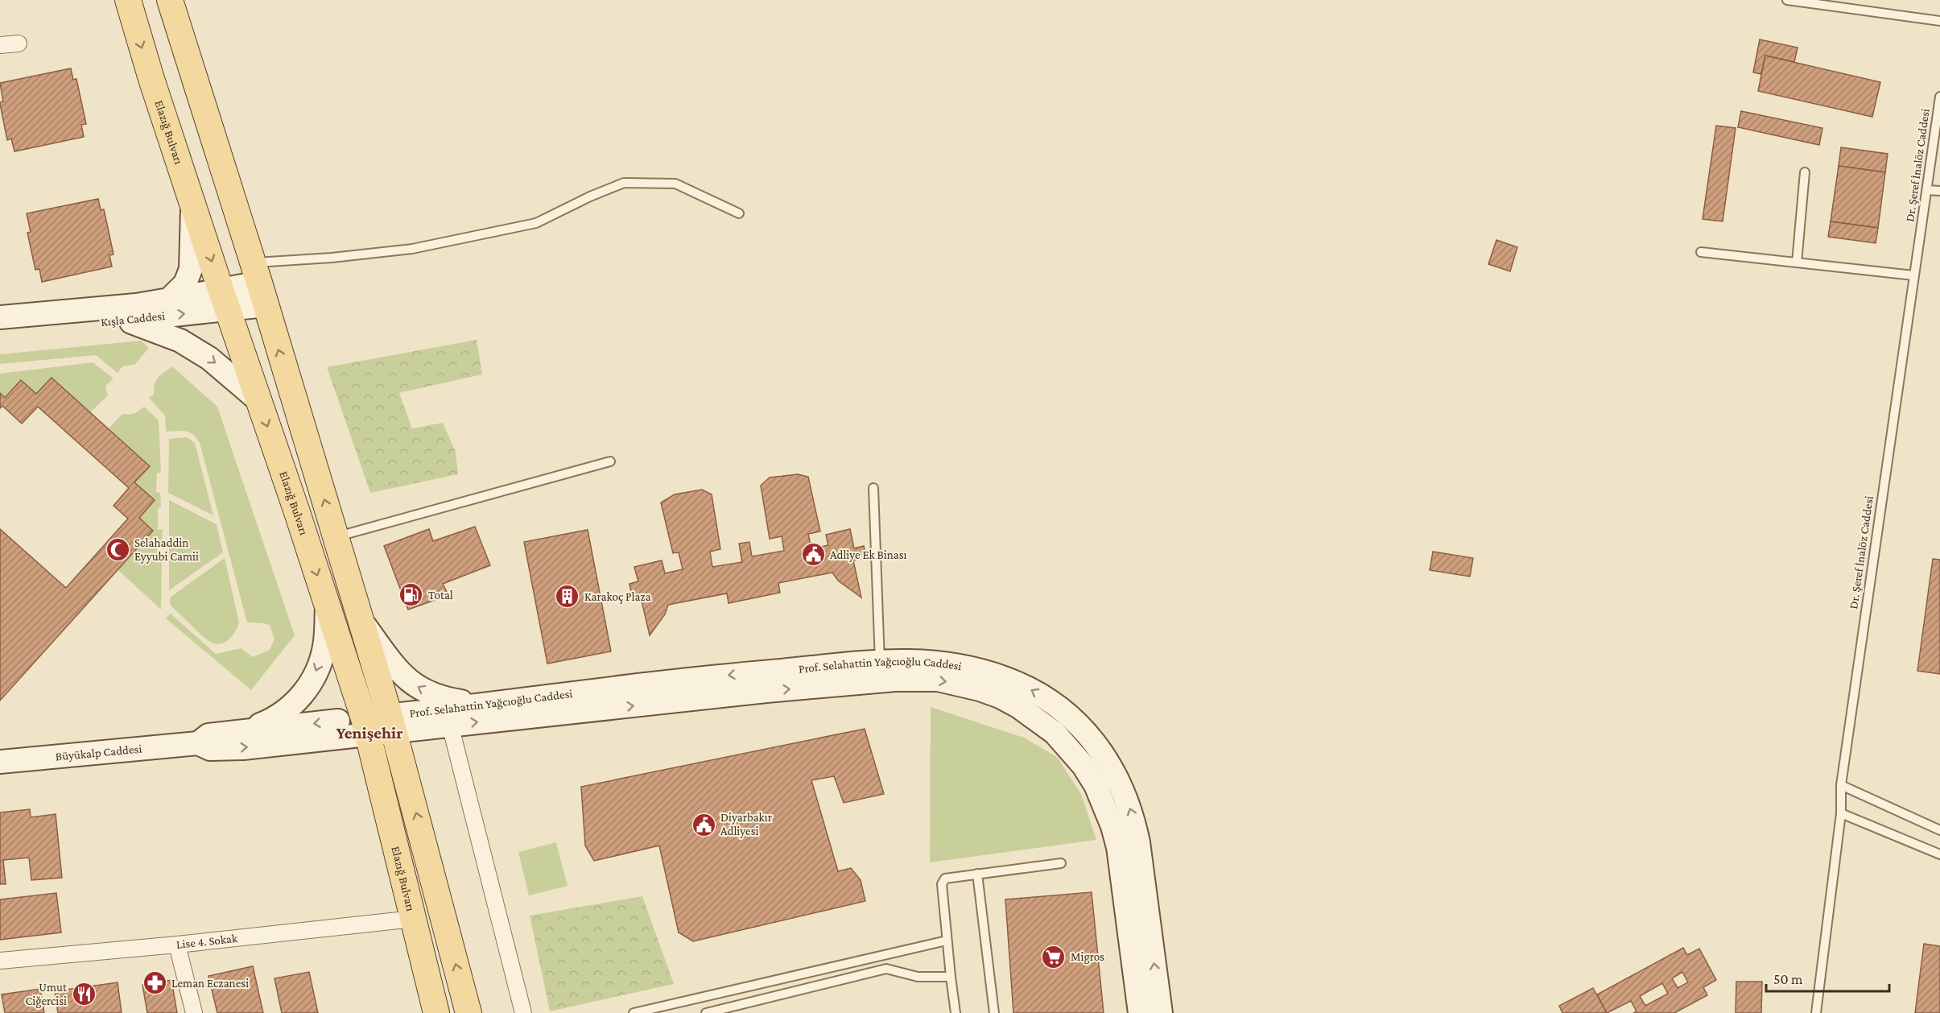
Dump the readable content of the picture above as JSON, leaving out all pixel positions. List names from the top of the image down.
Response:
{
  "streets": {
    "main road": ["Elazığ Bulvarı"],
    "street": [
      "Kışla Caddesi",
      "Prof. Selahattin Yağcıoğlu Caddesi",
      "Büyükalp Caddesi",
      "Lise 4. Sokak"
    ],
    "lane": ["Dr. Şeref İnalöz Caddesi"]
  },
  "crossings": [
    ["Elazığ Bulvarı", "Kışla Caddesi"],
    ["Elazığ Bulvarı", "Büyükalp Caddesi"],
    ["Elazığ Bulvarı", "Lise 4. Sokak"],
    ["Prof. Selahattin Yağcıoğlu Caddesi", "Büyükalp Caddesi"]
  ],
  "districts": ["Yenişehir"],
  "places": {
    "mosque": ["Selahaddin Eyyubi Camii"],
    "public building": ["Adliye Ek Binası", "Diyarbakır Adliyesi"],
    "fuel station": ["Total"],
    "building": ["Karakoç Plaza"],
    "supermarket": ["Migros"],
    "pharmacy": ["Leman Eczanesi"],
    "restaurant": ["Umut Ciğercisi"]
  },
  "scale_bar": "50 m"
}
